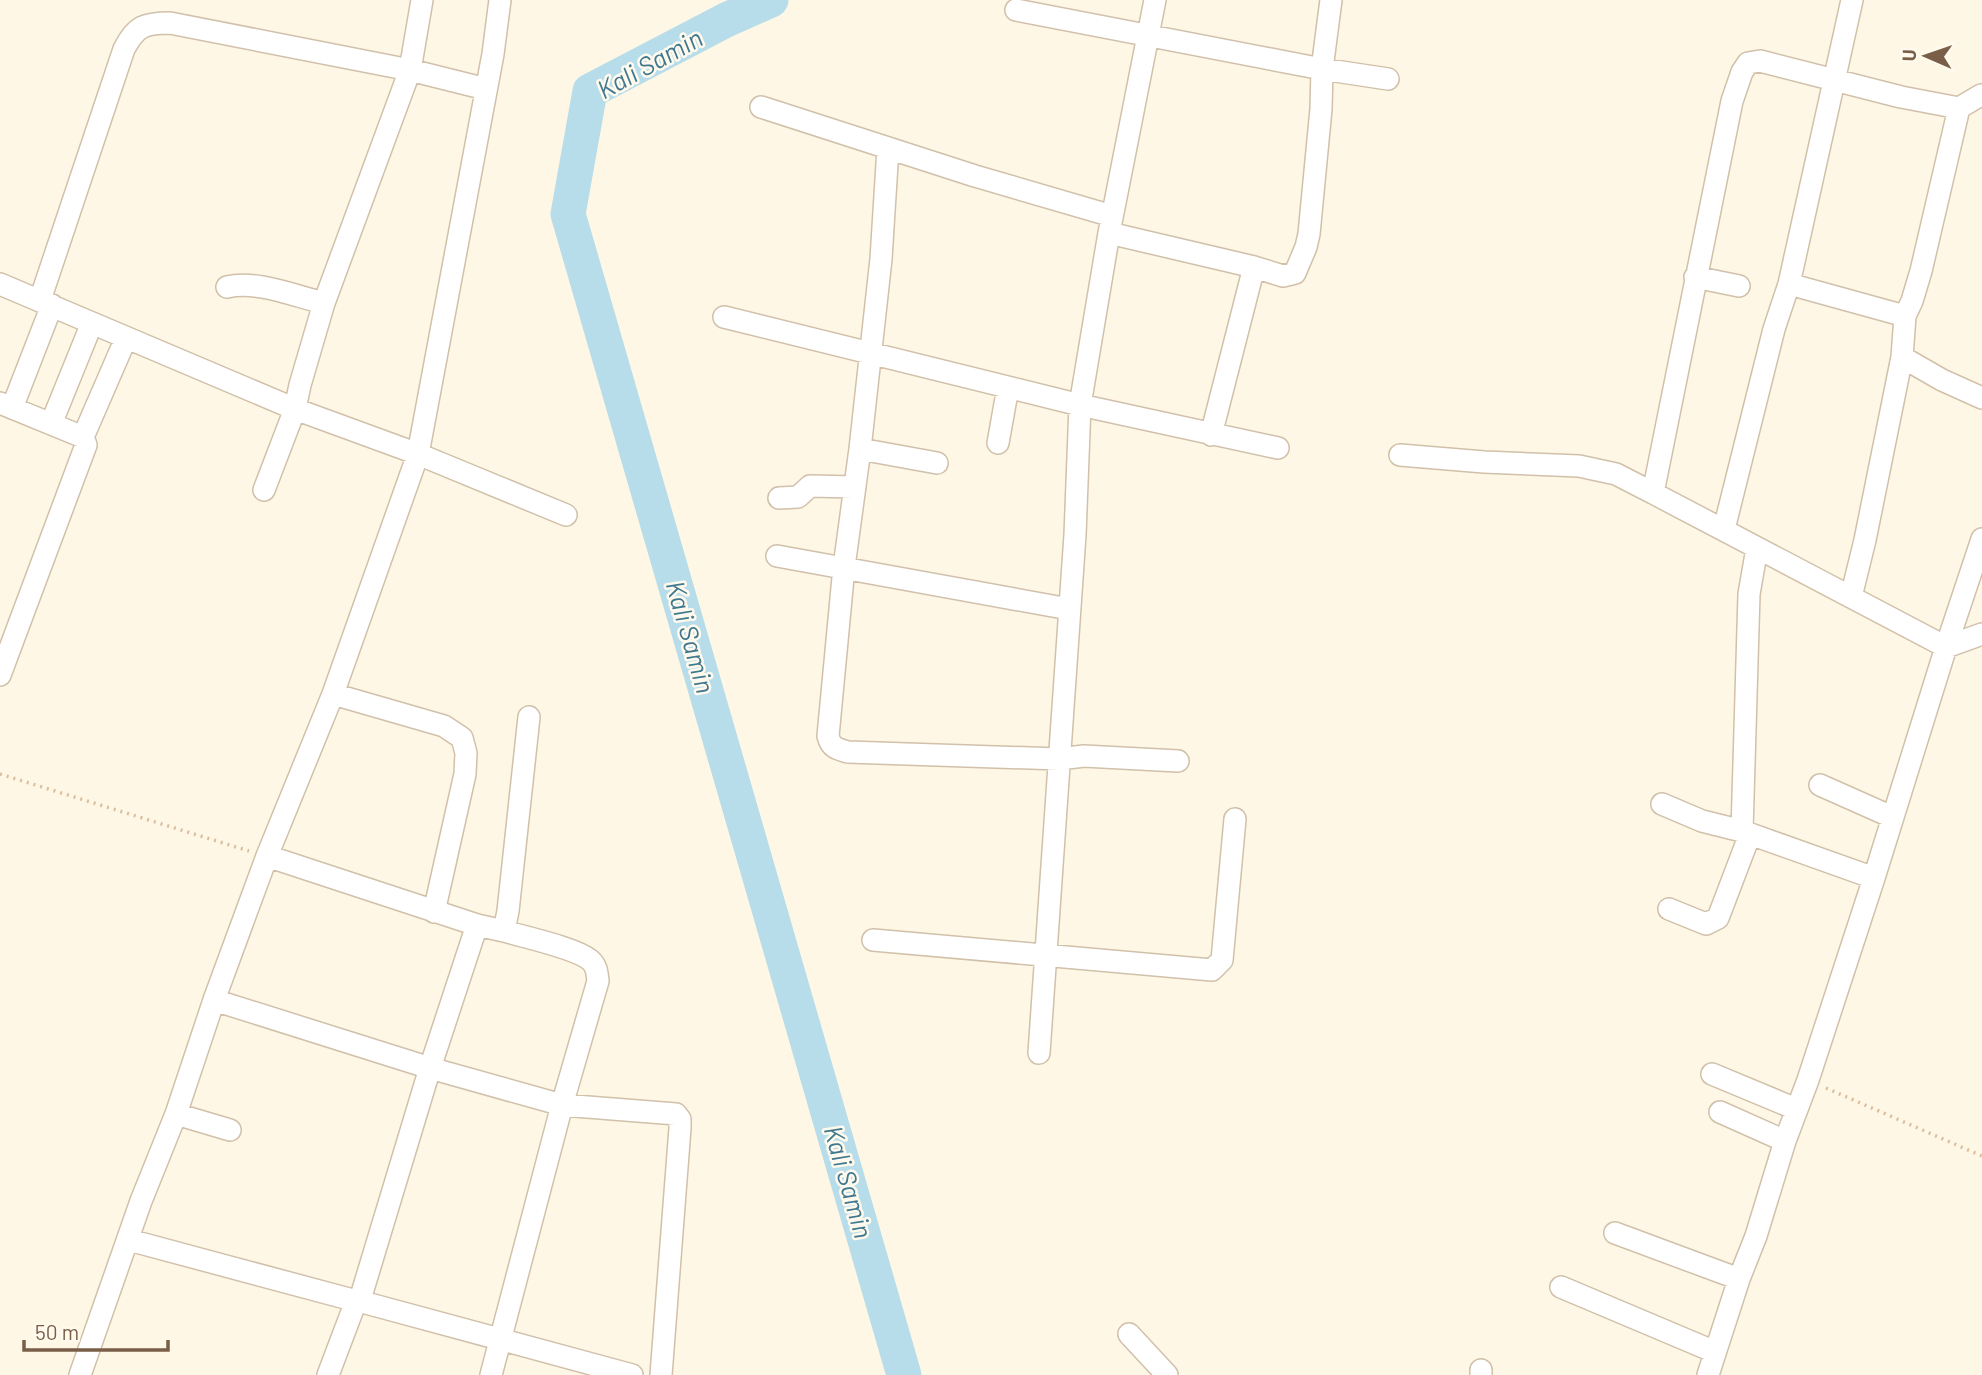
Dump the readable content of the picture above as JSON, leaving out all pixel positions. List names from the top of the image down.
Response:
{
  "water": ["Kali Samin"],
  "scale_bar": "50 m",
  "north": "left"
}
